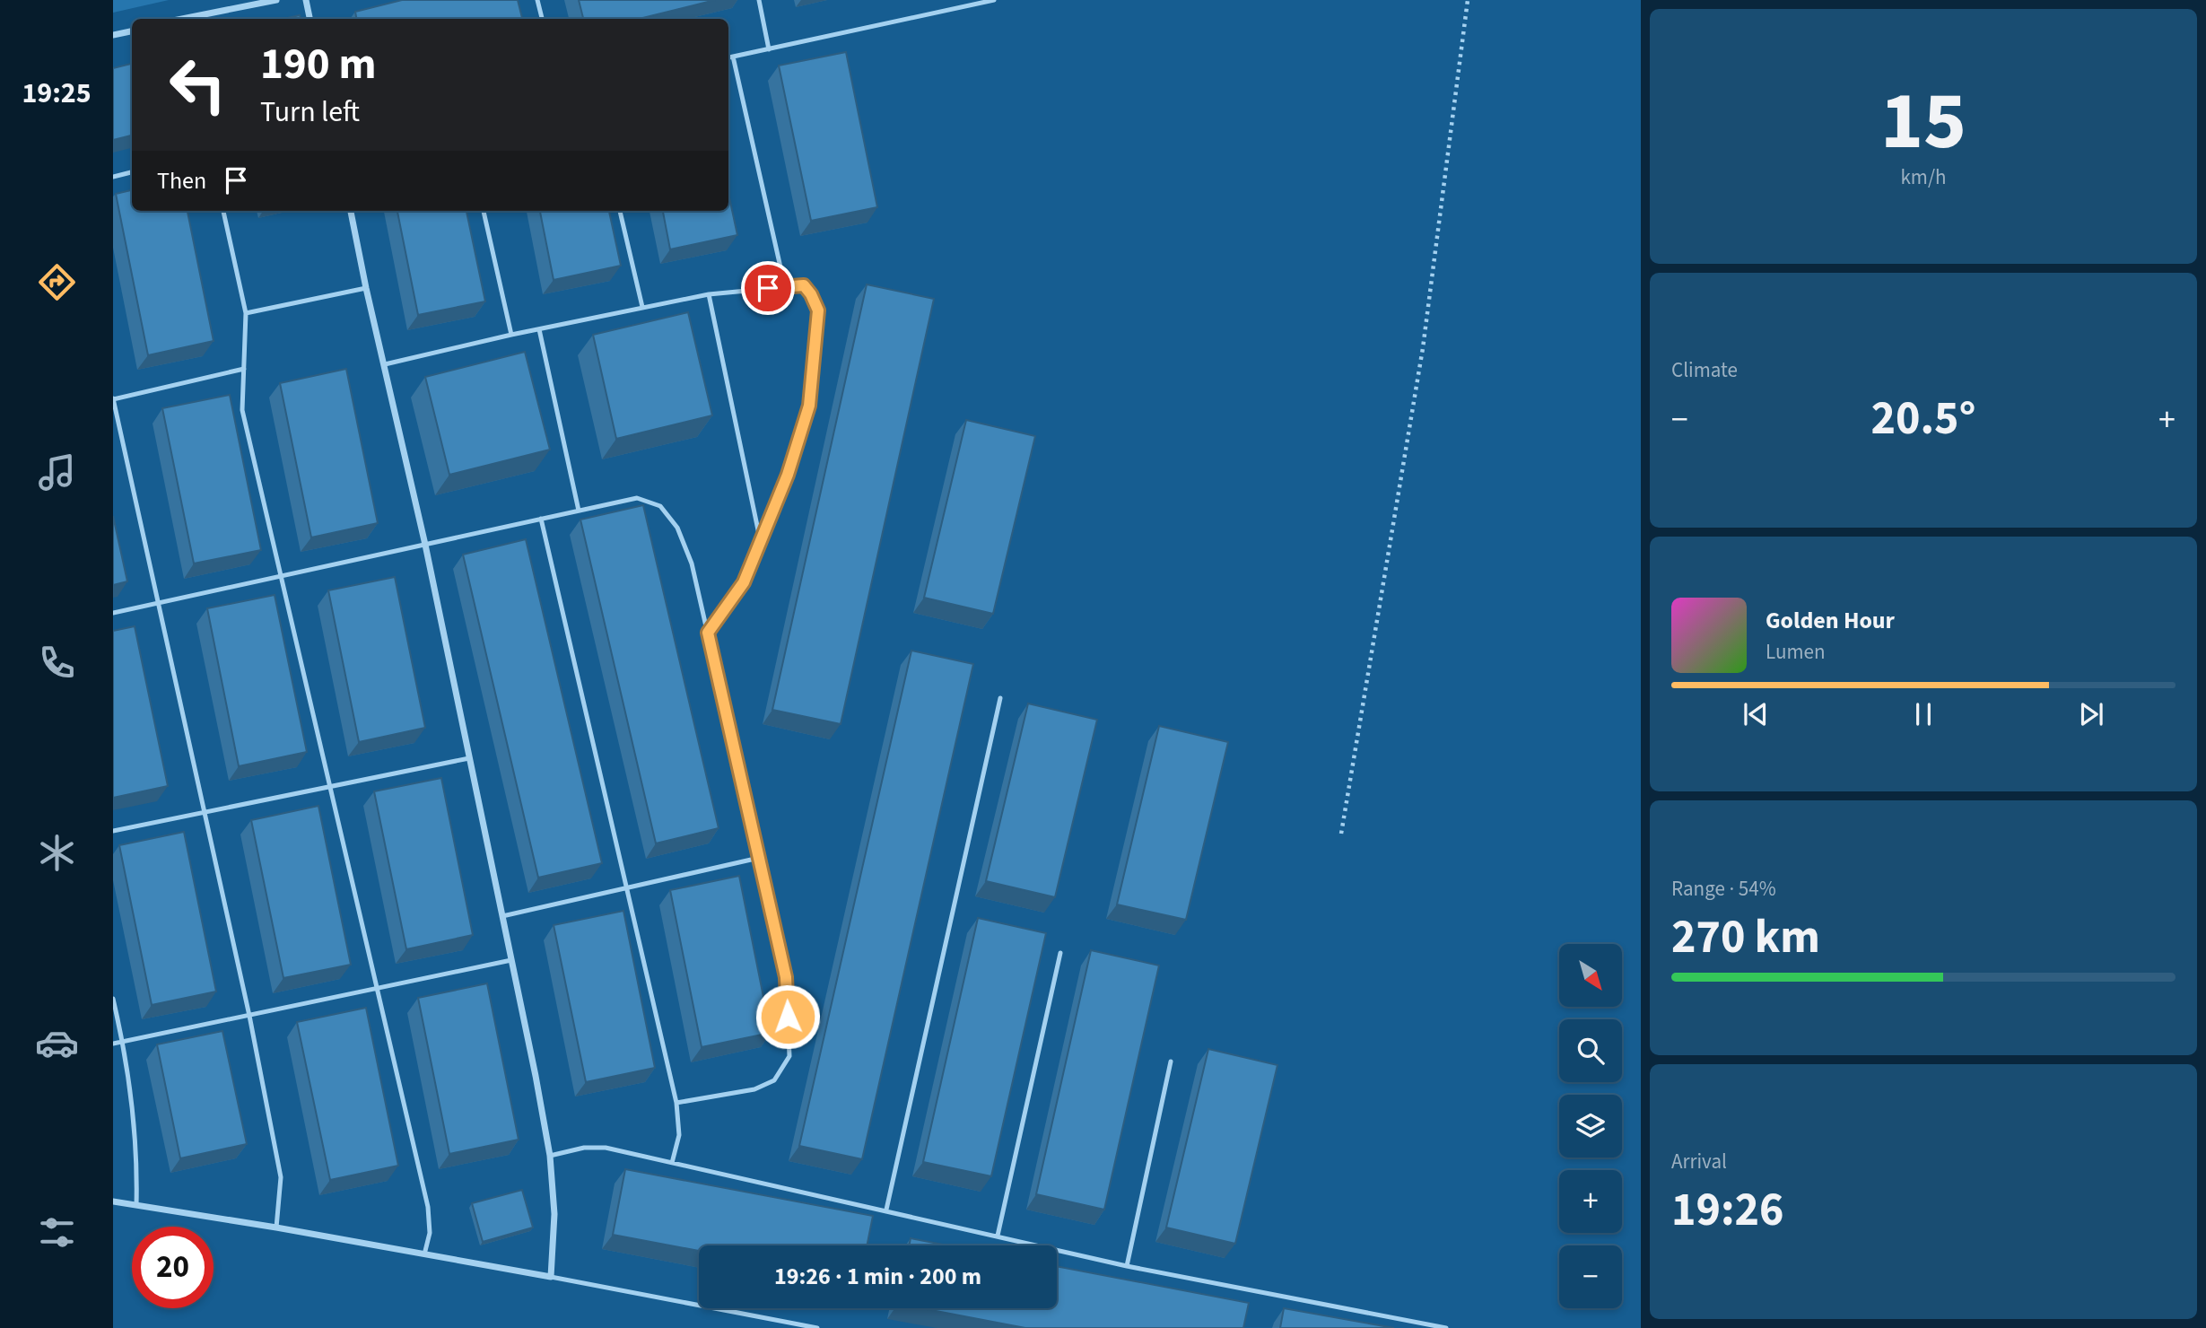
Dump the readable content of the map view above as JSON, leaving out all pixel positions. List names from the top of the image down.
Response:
{
  "north": "bottom right",
  "page": {
    "tabs": "19:25",
    "tile": [
      ["15", "km/h"],
      "Climate",
      ["Range · 54%", "270 km"],
      ["Arrival", "19:26"]
    ],
    "turn": ["190 m", "Turn left"],
    "then": "Then",
    "heat": ["−", "20.5°", "+"],
    "song": ["Golden Hour", "Lumen"],
    "map_buttons": ["+", "−"],
    "limit": "20",
    "trip": "19:26 · 1 min · 200 m"
  }
}
